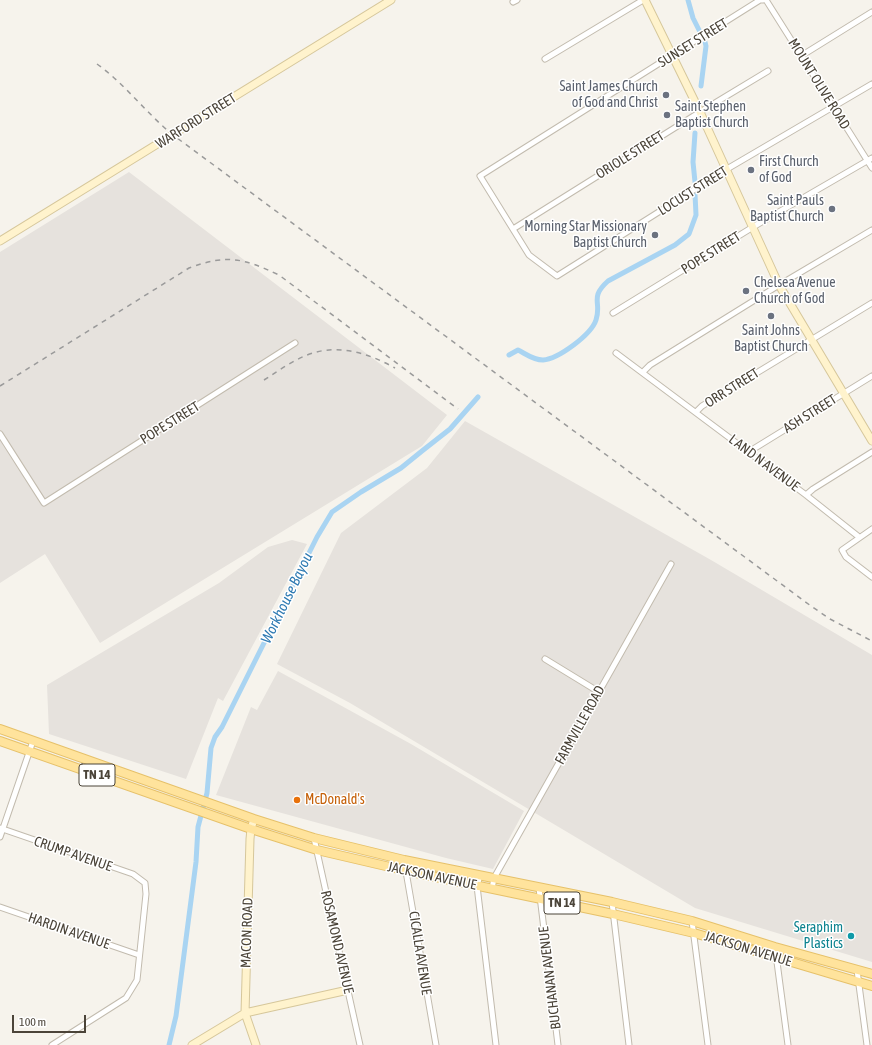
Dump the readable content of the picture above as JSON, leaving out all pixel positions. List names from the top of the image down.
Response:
{
  "streets": {
    "main road": [
      "WARFORD STREET",
      "TN 14",
      "JACKSON AVENUE",
      "MACON ROAD"
    ],
    "street": [
      "SUNSET STREET",
      "MOUNT OLIVE ROAD",
      "ORIOLE STREET",
      "LOCUST STREET",
      "POPE STREET",
      "ORR STREET",
      "ASH STREET",
      "L AND N AVENUE",
      "FARMVILLE ROAD",
      "CRUMP AVENUE",
      "HARDIN AVENUE",
      "ROSAMOND AVENUE",
      "CICALLA AVENUE",
      "BUCHANAN AVENUE"
    ]
  },
  "crossings": [
    ["SUNSET STREET", "MOUNT OLIVE ROAD"],
    ["SUNSET STREET", "ORIOLE STREET"],
    ["SUNSET STREET", "LOCUST STREET"],
    ["MOUNT OLIVE ROAD", "LOCUST STREET"],
    ["MOUNT OLIVE ROAD", "POPE STREET"],
    ["ORIOLE STREET", "LOCUST STREET"],
    ["ORR STREET", "L AND N AVENUE"],
    ["ASH STREET", "L AND N AVENUE"],
    ["FARMVILLE ROAD", "JACKSON AVENUE"],
    ["CRUMP AVENUE", "HARDIN AVENUE"],
    ["JACKSON AVENUE", "MACON ROAD"],
    ["JACKSON AVENUE", "ROSAMOND AVENUE"],
    ["JACKSON AVENUE", "CICALLA AVENUE"],
    ["JACKSON AVENUE", "BUCHANAN AVENUE"]
  ],
  "water": ["Workhouse Bayou"],
  "places": [
    "Saint James Church of God and Christ",
    "Saint Stephen Baptist Church",
    "First Church of God",
    "Saint Pauls Baptist Church",
    "Morning Star Missionary Baptist Church",
    "Chelsea Avenue Church of God",
    "Saint Johns Baptist Church",
    "McDonald's",
    "Seraphim Plastics"
  ],
  "scale_bar": "100 m"
}
